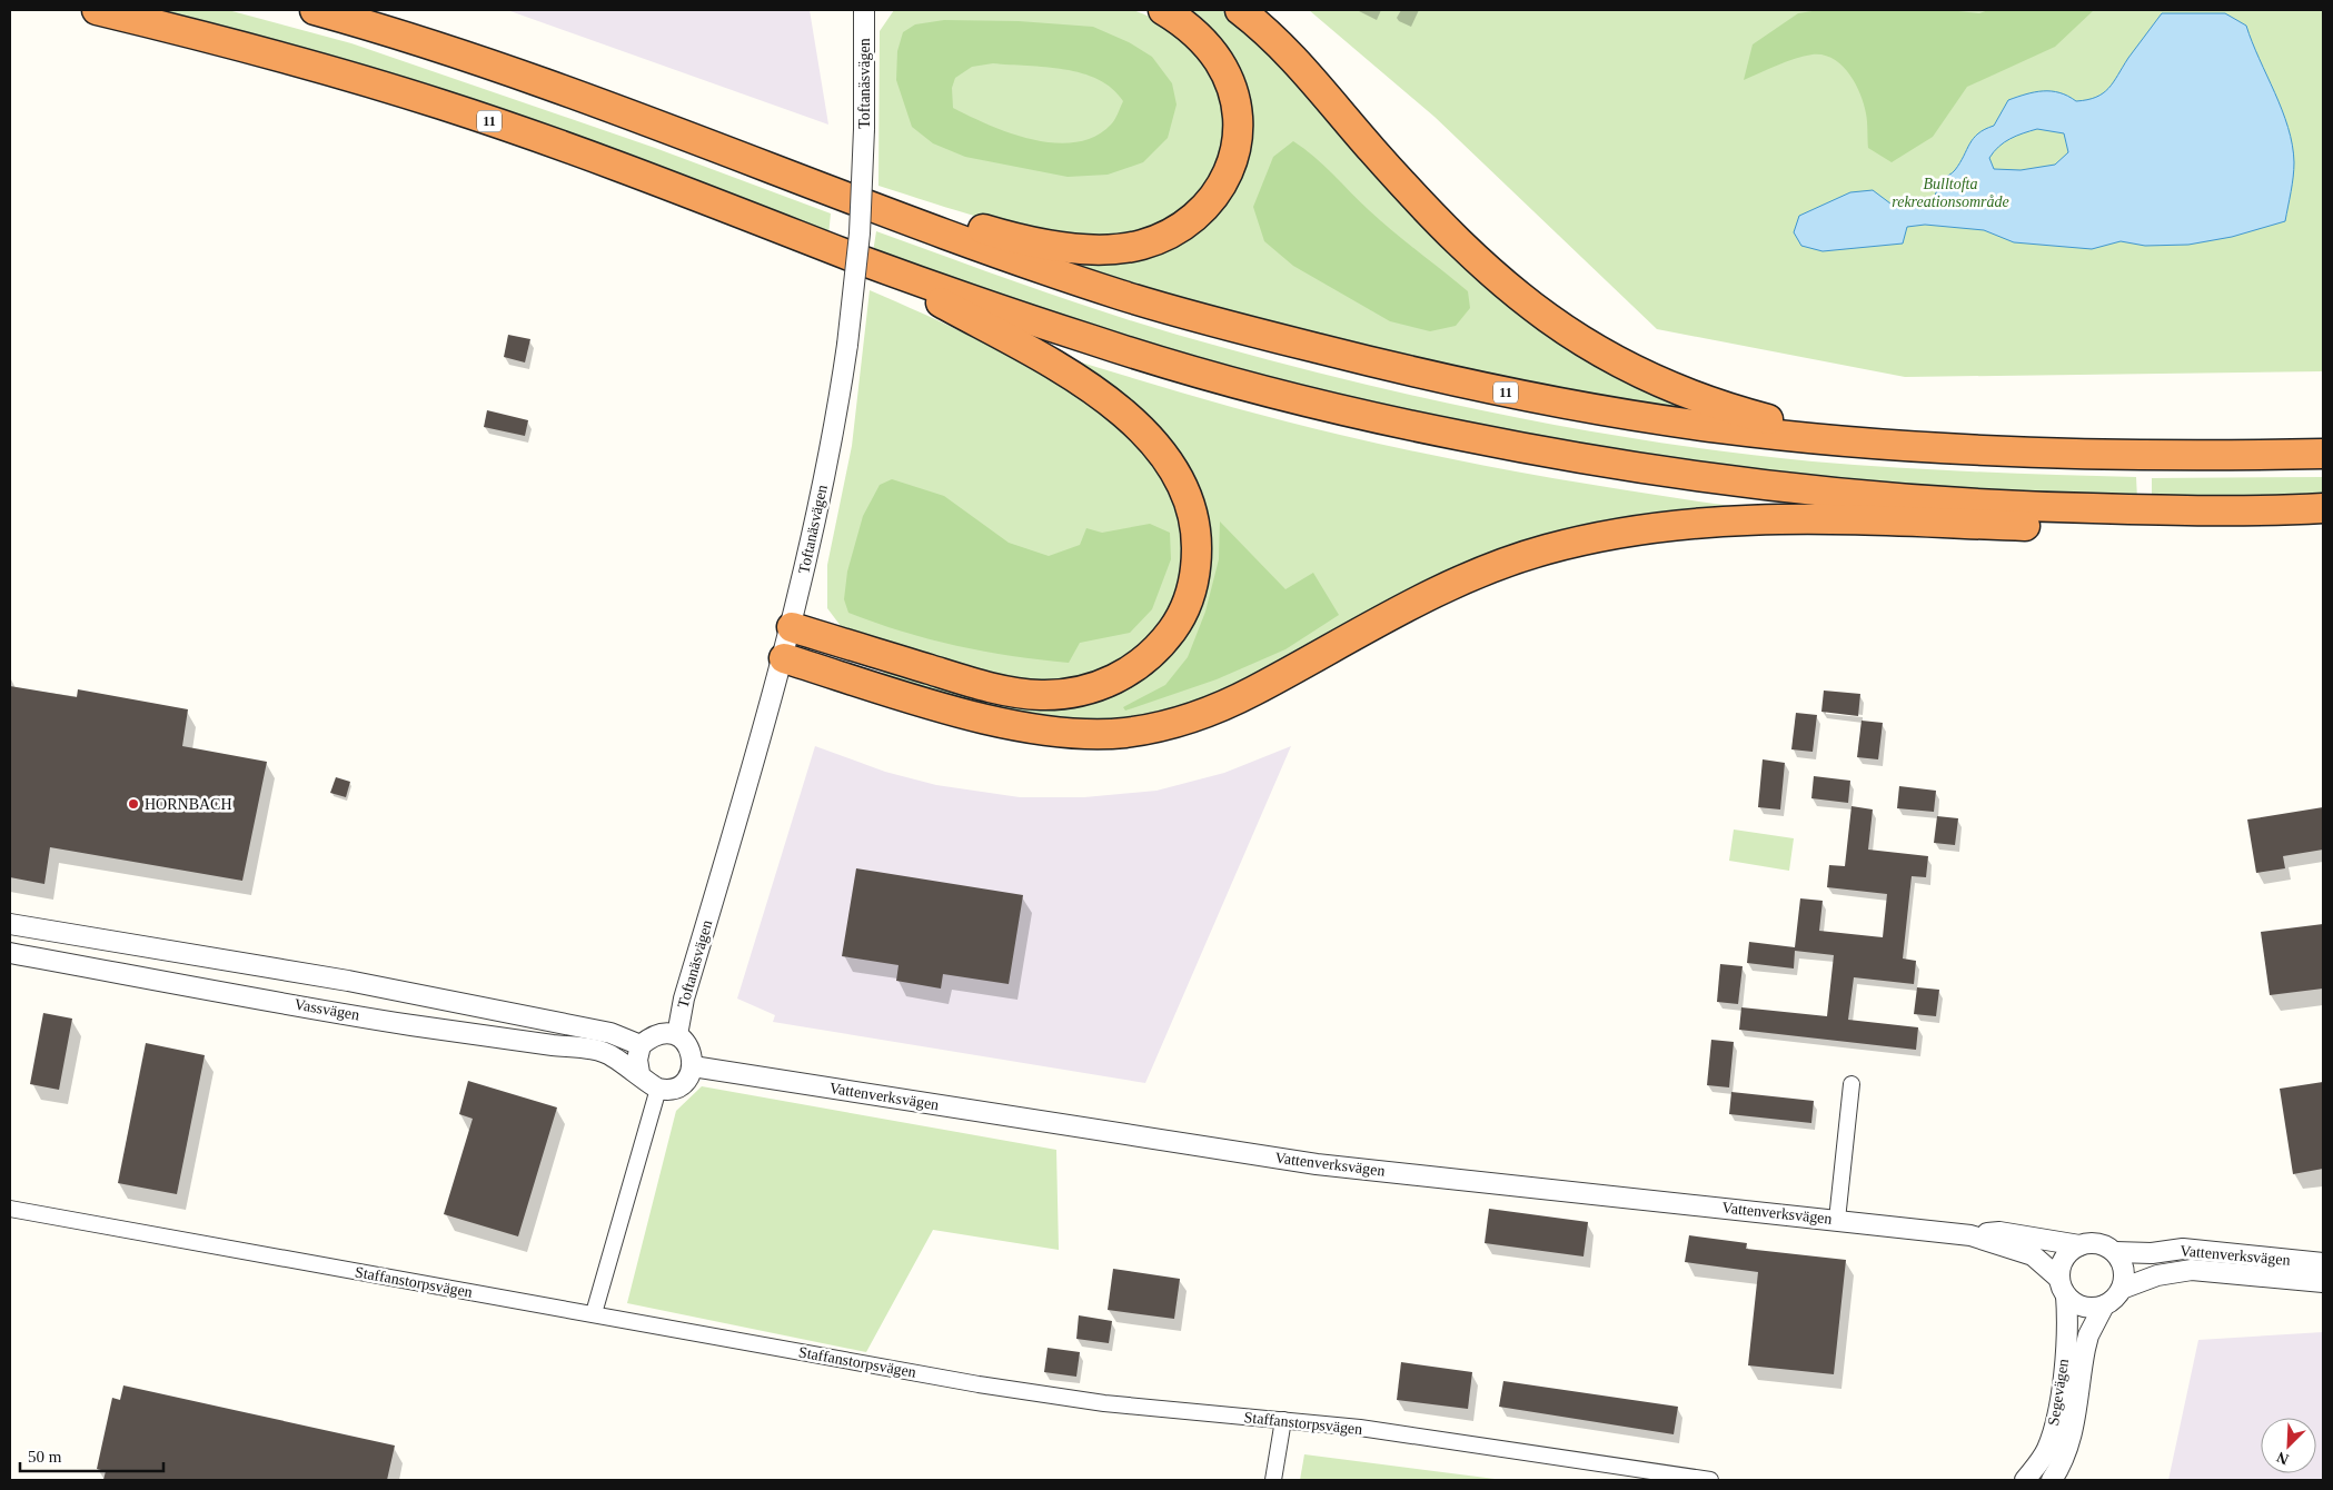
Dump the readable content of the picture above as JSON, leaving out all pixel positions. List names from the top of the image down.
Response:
{
  "streets": {
    "highway": ["11"],
    "street": [
      "Toftanäsvägen",
      "Vassvägen",
      "Vattenverksvägen",
      "Staffanstorpsvägen",
      "Segevägen"
    ]
  },
  "crossings": [
    ["Toftanäsvägen", "Vassvägen"],
    ["Toftanäsvägen", "Vattenverksvägen"],
    ["Vassvägen", "Vattenverksvägen"],
    ["Vattenverksvägen", "Segevägen"]
  ],
  "parks": ["Bulltofta rekreationsområde"],
  "places": ["HORNBACH"],
  "scale_bar": "50 m",
  "north": "bottom left"
}
